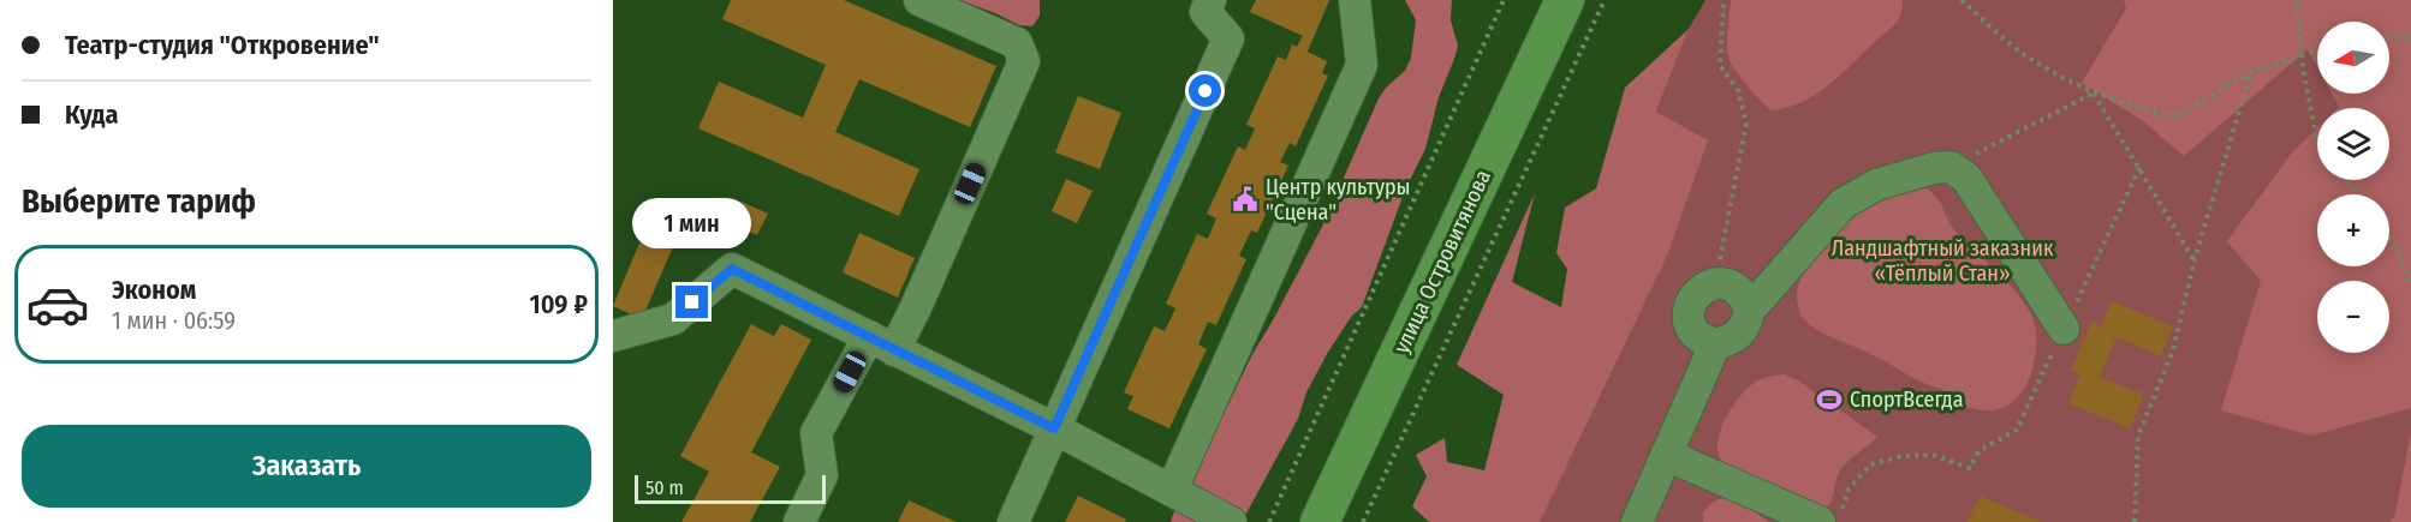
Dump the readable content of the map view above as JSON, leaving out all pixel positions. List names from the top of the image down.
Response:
{
  "streets": {
    "main road": ["улица Островитянова"]
  },
  "parks": ["Ландшафтный заказник «Тёплый Стан»"],
  "places": {
    "public building": ["Центр культуры \"Сцена\""],
    "sports": ["СпортВсегда"]
  },
  "scale_bar": "50 m",
  "north": "left",
  "page": {
    "banner": ["Театр-студия \"Откровение\"", "Куда"],
    "map_buttons": ["+", "−"],
    "heading": "Выберите тариф",
    "bubble": "1 мин",
    "list": [
      {
        "name": "Эконом",
        "note": "1 мин · 06:59",
        "value": "109 ₽"
      }
    ],
    "buttons": "Заказать",
    "scale": "50 m"
  }
}
